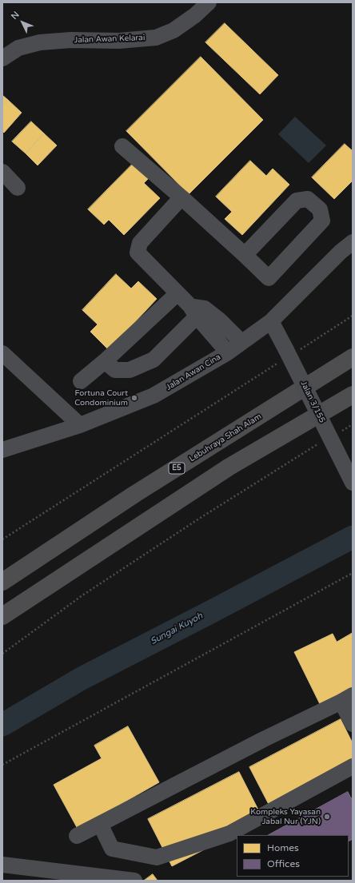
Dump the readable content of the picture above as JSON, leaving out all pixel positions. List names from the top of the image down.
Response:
{
  "streets": {
    "highway": ["Lebuhraya Shah Alam", "E5"],
    "street": ["Jalan Awan Kelarai", "Jalan Awan Cina", "Jalan 3/155"]
  },
  "crossings": [
    ["Jalan Awan Cina", "Jalan 3/155"]
  ],
  "water": ["Sungai Kuyoh"],
  "places": ["Fortuna Court Condominium", "Kompleks Yayasan Jabal Nur (YJN)"],
  "legend": ["Homes", "Offices"],
  "north": "top left"
}
